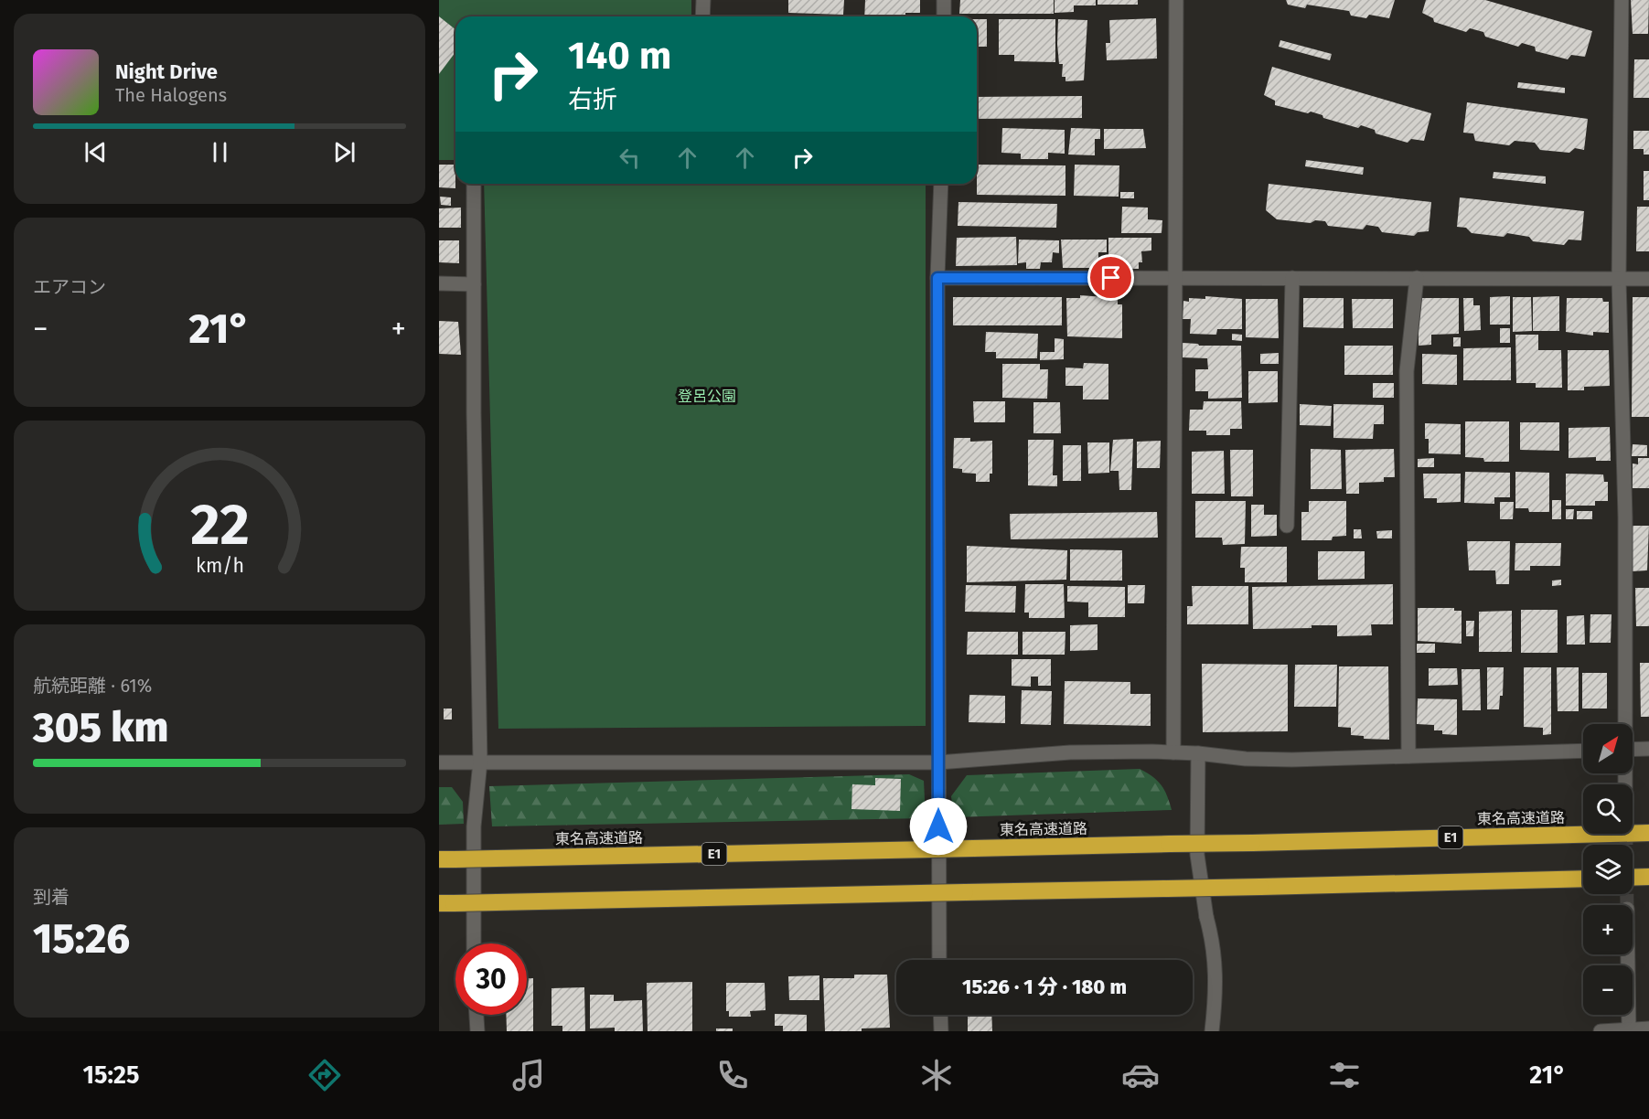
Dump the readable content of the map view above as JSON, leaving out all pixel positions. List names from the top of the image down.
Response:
{
  "streets": {
    "highway": ["東名高速道路", "E1"]
  },
  "parks": ["登呂公園"],
  "north": "top right",
  "page": {
    "turn": ["140 m", "右折"],
    "song": ["Night Drive", "The Halogens"],
    "tile": [
      "エアコン",
      ["航続距離 · 61%", "305 km"],
      ["到着", "15:26"]
    ],
    "heat": ["−", "21°", "+"],
    "map_buttons": ["+", "−"],
    "limit": "30",
    "trip": "15:26 · 1 分 · 180 m",
    "tabs": ["15:25", "21°"],
    "gauge": ["22", "km/h"]
  }
}
